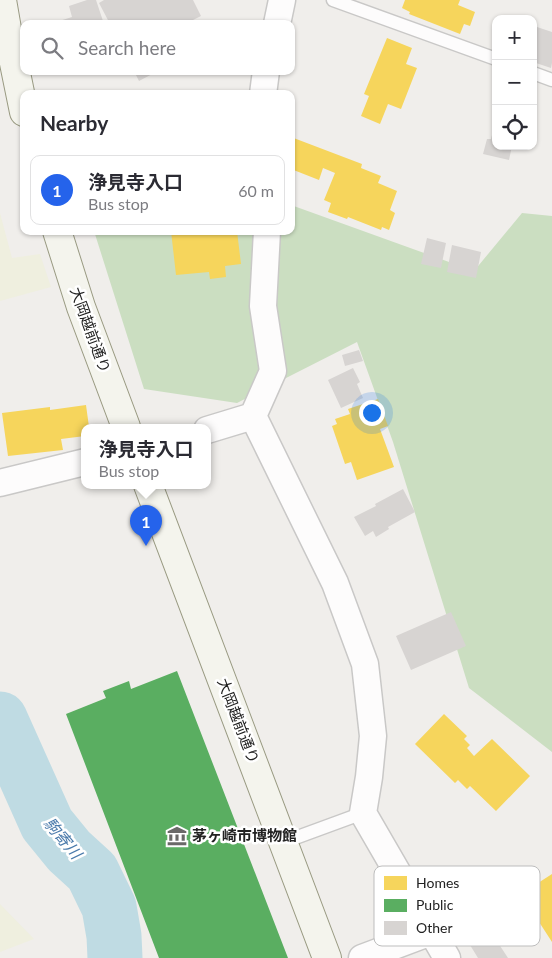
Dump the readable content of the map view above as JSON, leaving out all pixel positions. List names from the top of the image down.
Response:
{
  "streets": {
    "street": ["大岡越前通り"]
  },
  "water": ["駒寄川"],
  "places": {
    "museum": ["茅ヶ崎市博物館"]
  },
  "legend": ["Homes", "Public", "Other"],
  "page": {
    "map_buttons": ["+", "−"],
    "search": "Search here",
    "heading": "Nearby",
    "list": [
      {
        "mark": "1",
        "name": "浄見寺入口",
        "note": "Bus stop",
        "value": "60 m"
      }
    ],
    "popup": ["浄見寺入口", "Bus stop"],
    "pins": "1"
  }
}
